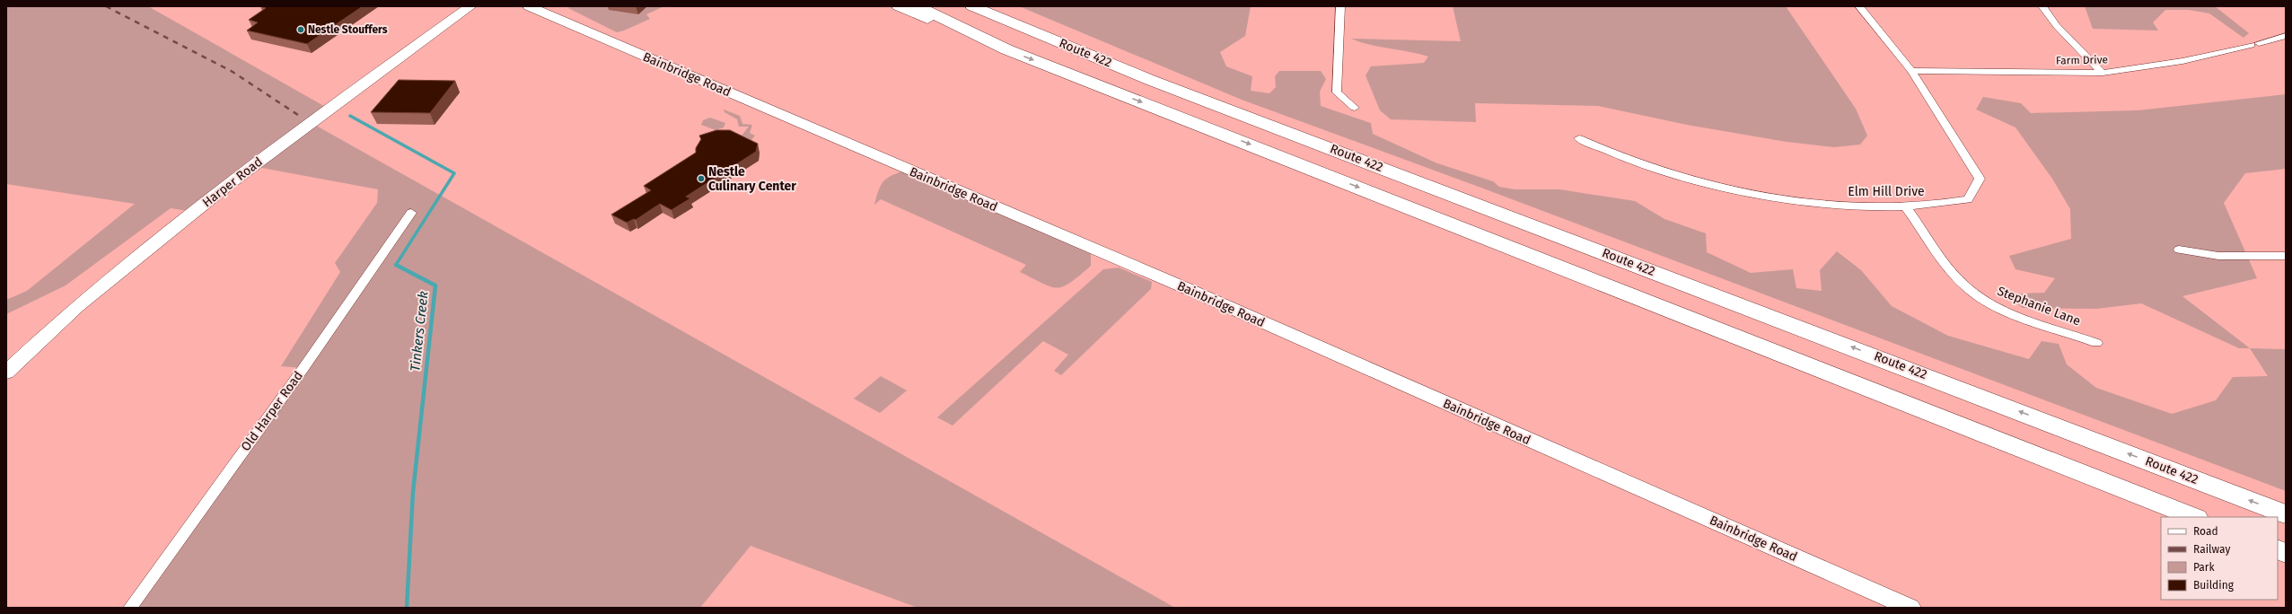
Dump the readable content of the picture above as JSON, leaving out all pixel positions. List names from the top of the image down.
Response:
{
  "streets": {
    "highway": ["Route 422"],
    "street": [
      "Farm Drive",
      "Bainbridge Road",
      "Harper Road",
      "Elm Hill Drive",
      "Stephanie Lane",
      "Old Harper Road"
    ]
  },
  "crossings": [
    ["Farm Drive", "Elm Hill Drive"],
    ["Elm Hill Drive", "Stephanie Lane"]
  ],
  "water": ["Tinkers Creek"],
  "places": ["Nestle Stouffers", "Nestle Culinary Center"],
  "legend": [
    "Road",
    "Railway",
    "Park",
    "Building"
  ]
}
